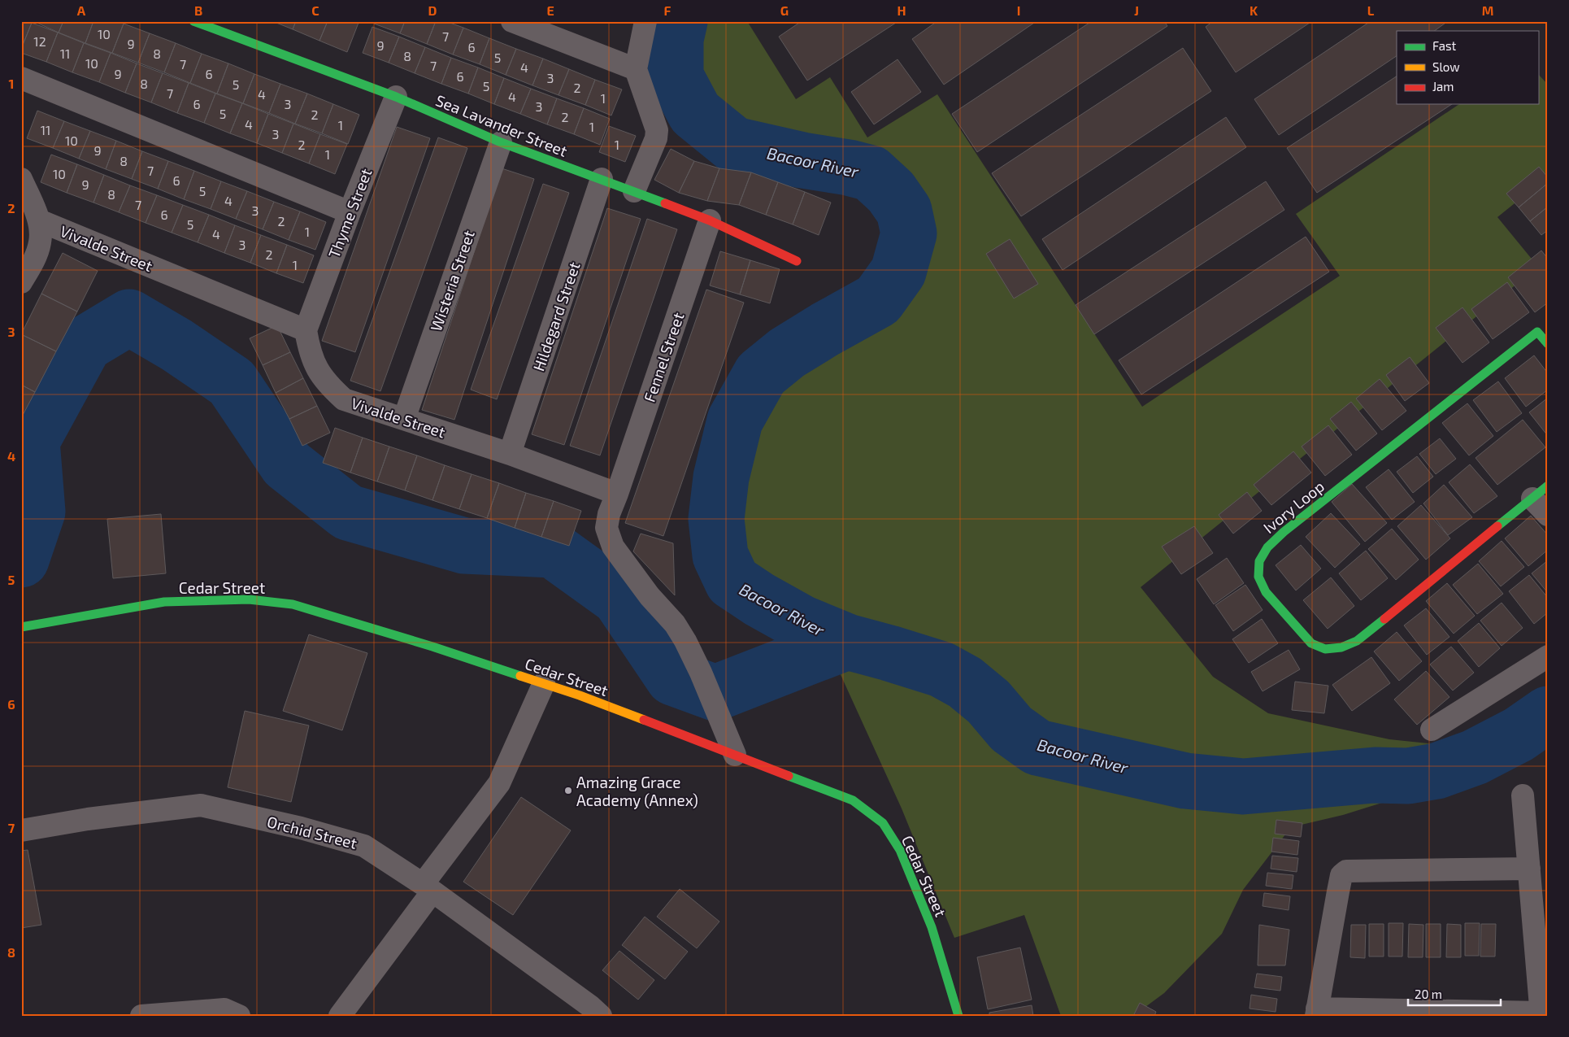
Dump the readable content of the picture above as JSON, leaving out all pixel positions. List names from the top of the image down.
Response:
{
  "streets": {
    "street": [
      "Sea Lavander Street",
      "Thyme Street",
      "Vivalde Street",
      "Wisteria Street",
      "Hildegard Street",
      "Fennel Street",
      "Ivory Loop",
      "Cedar Street",
      "Orchid Street"
    ]
  },
  "crossings": [
    ["Sea Lavander Street", "Thyme Street"],
    ["Sea Lavander Street", "Wisteria Street"],
    ["Sea Lavander Street", "Hildegard Street"],
    ["Sea Lavander Street", "Fennel Street"],
    ["Thyme Street", "Vivalde Street"],
    ["Vivalde Street", "Wisteria Street"],
    ["Vivalde Street", "Hildegard Street"],
    ["Vivalde Street", "Fennel Street"],
    ["Fennel Street", "Cedar Street"]
  ],
  "water": ["Bacoor River"],
  "places": ["Amazing Grace Academy (Annex)"],
  "house_numbers": [
    "10",
    "7",
    "12",
    "9",
    "9",
    "6",
    "11",
    "8",
    "8",
    "5",
    "10",
    "7",
    "7",
    "4",
    "9",
    "6",
    "6",
    "3",
    "8",
    "5",
    "5",
    "2",
    "7",
    "4",
    "4",
    "1",
    "6",
    "3",
    "3",
    "5",
    "2",
    "2",
    "4",
    "1",
    "1",
    "11",
    "3",
    "10",
    "2",
    "1",
    "9",
    "1",
    "8",
    "7",
    "10",
    "6",
    "9",
    "5",
    "8",
    "4",
    "7",
    "3",
    "6",
    "2",
    "5",
    "1",
    "4",
    "3",
    "2",
    "1"
  ],
  "legend": ["Fast", "Slow", "Jam"],
  "scale_bar": "20 m",
  "grid": {
    "columns": [
      "A",
      "B",
      "C",
      "D",
      "E",
      "F",
      "G",
      "H",
      "I",
      "J",
      "K",
      "L",
      "M"
    ],
    "rows": [
      "1",
      "2",
      "3",
      "4",
      "5",
      "6",
      "7",
      "8"
    ]
  }
}
